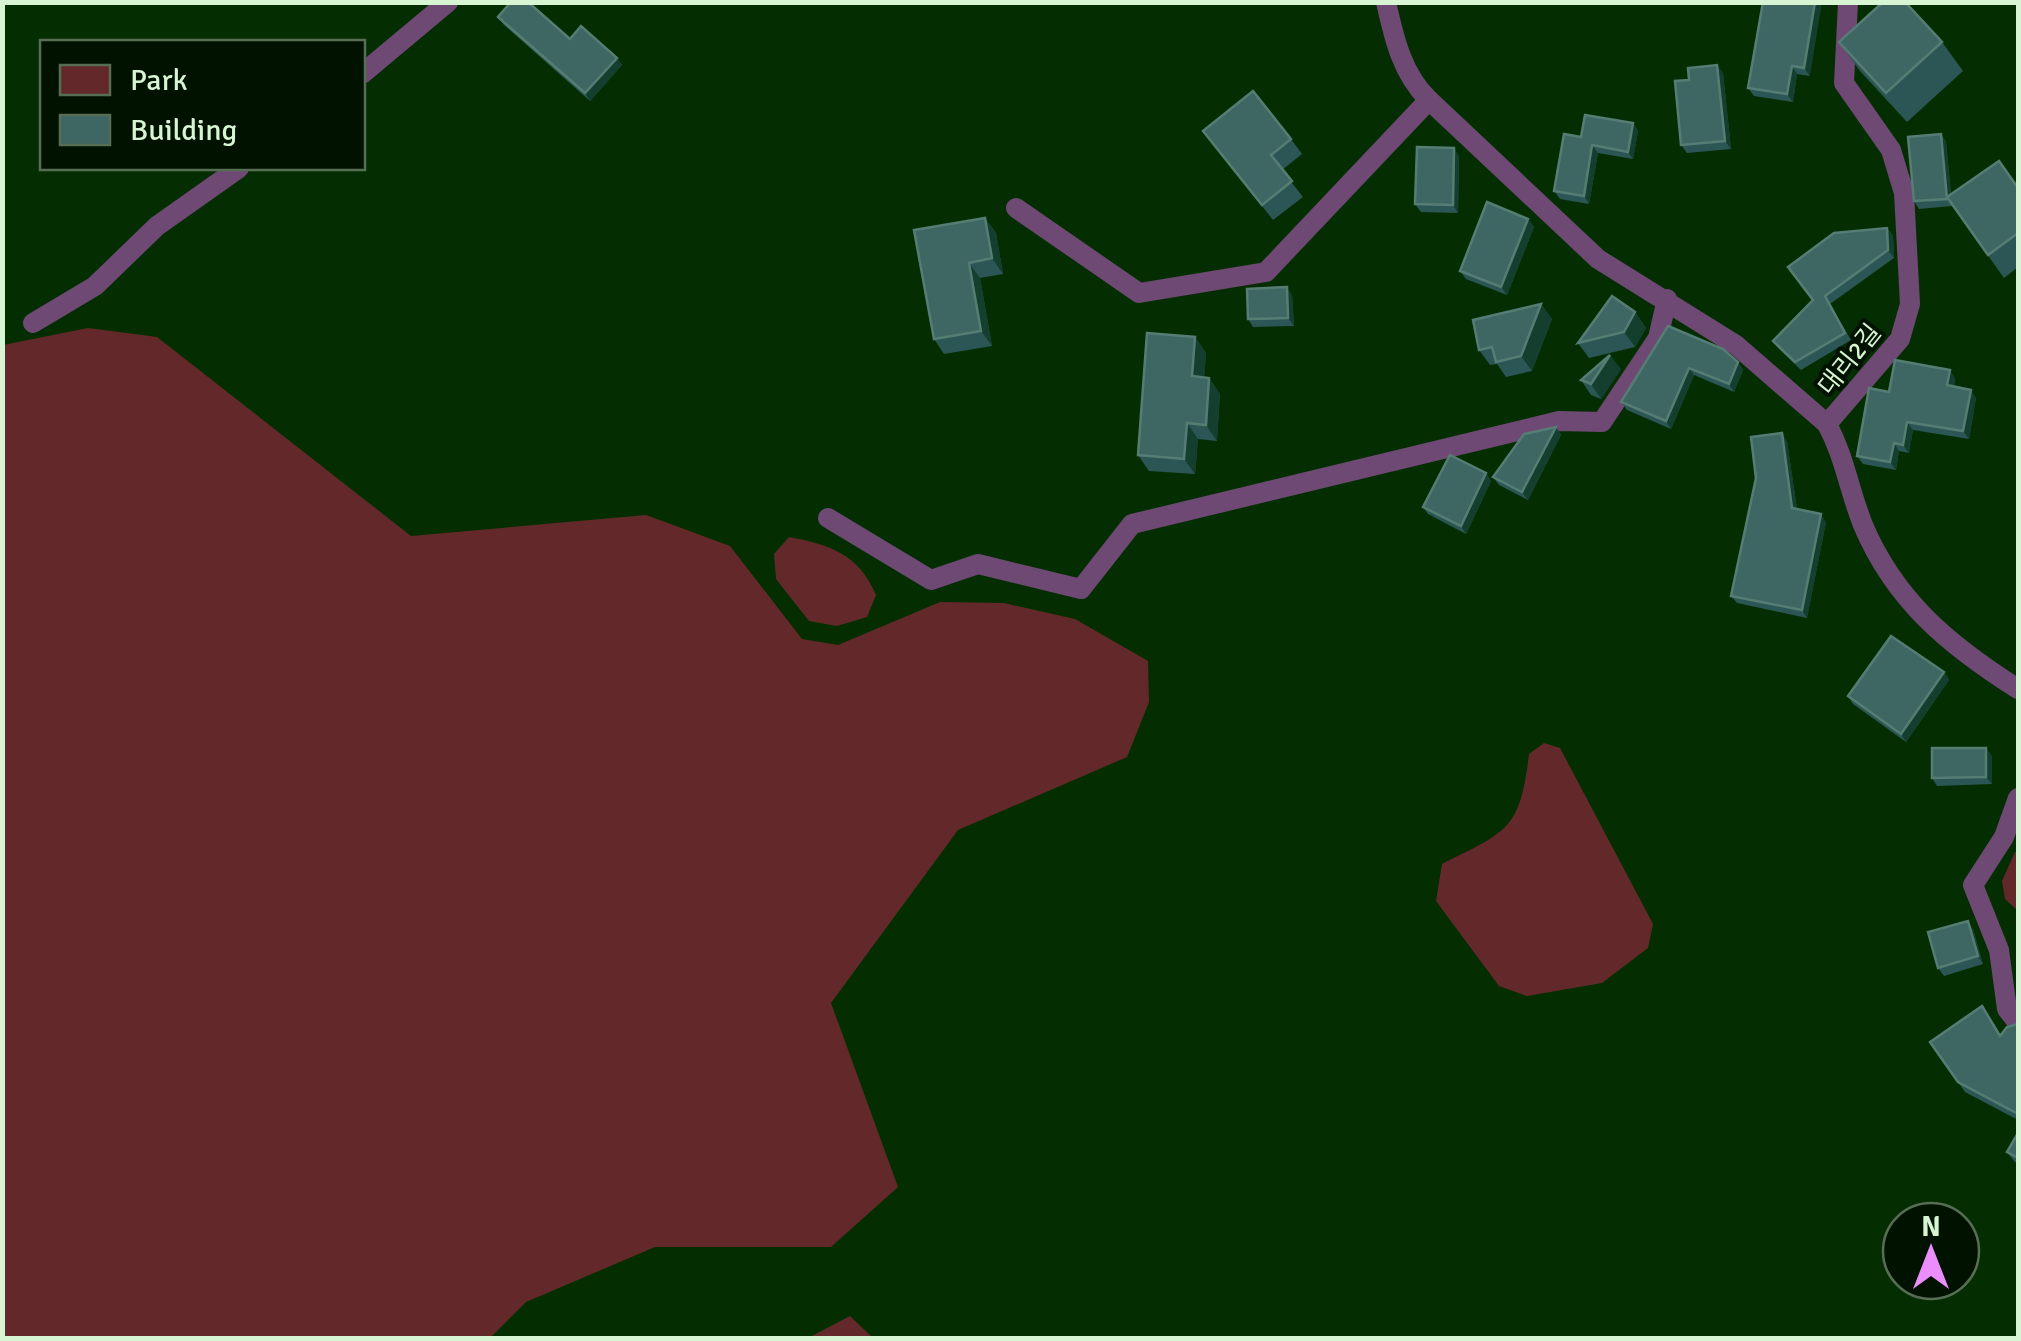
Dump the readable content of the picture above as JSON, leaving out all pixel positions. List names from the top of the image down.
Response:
{
  "streets": {
    "lane": ["대리2길"]
  },
  "legend": ["Park", "Building"],
  "north": "top"
}
